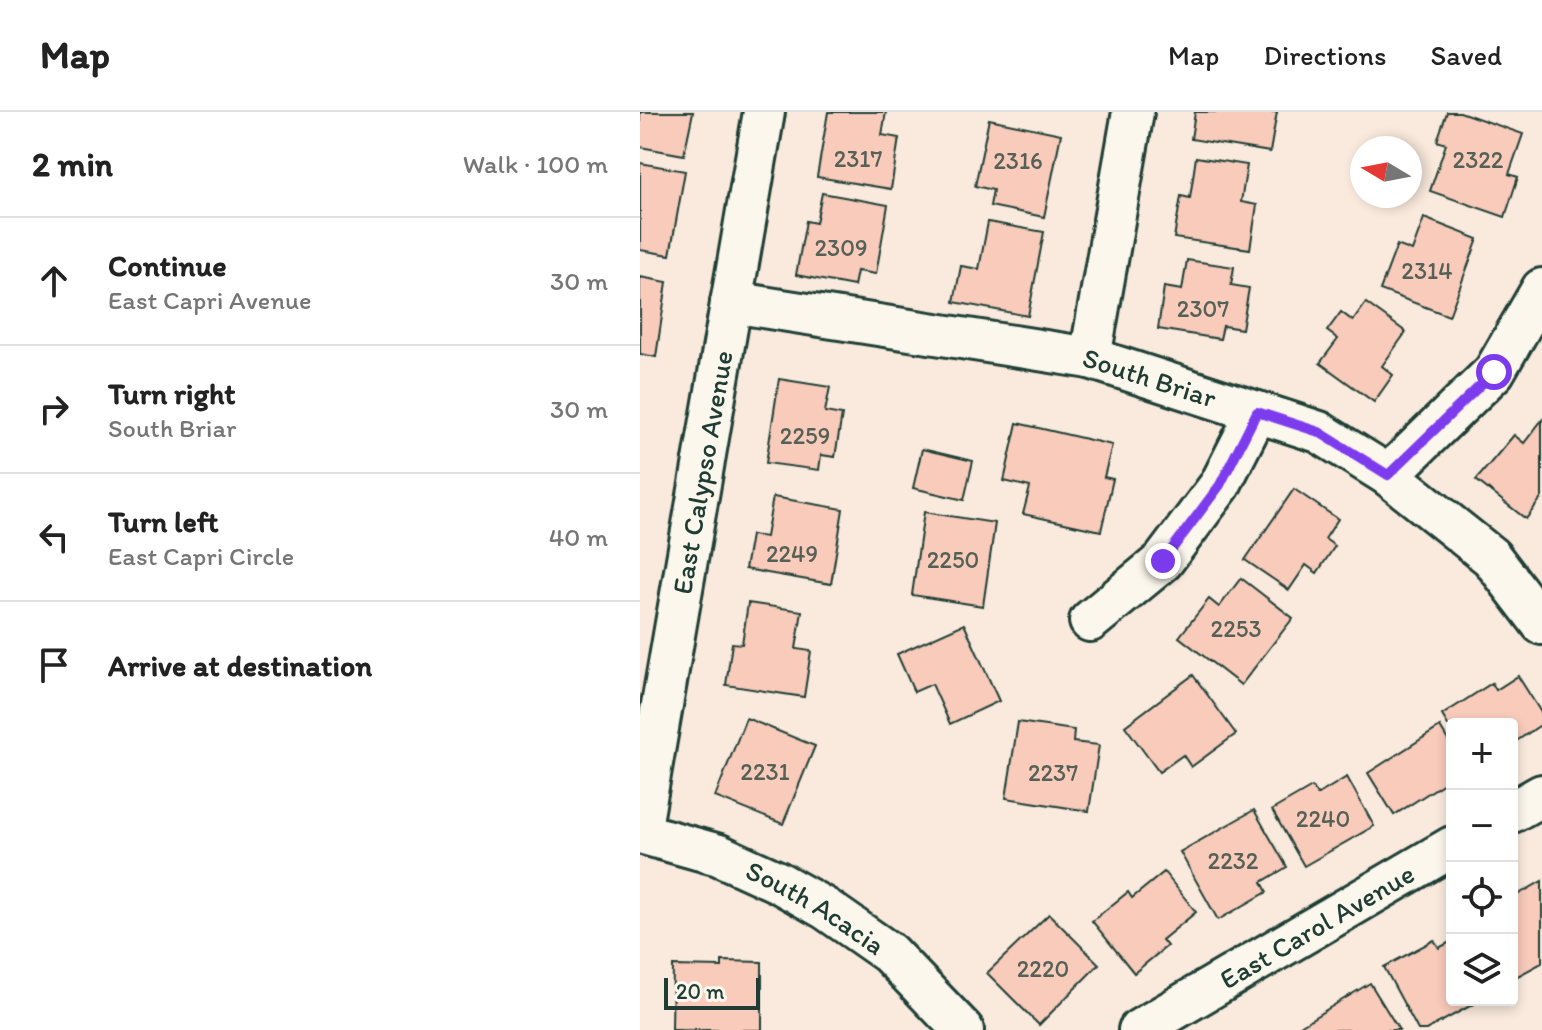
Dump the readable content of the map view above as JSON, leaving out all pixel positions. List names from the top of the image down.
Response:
{
  "streets": {
    "street": [
      "South Briar",
      "East Calypso Avenue",
      "South Acacia",
      "East Carol Avenue"
    ]
  },
  "crossings": [
    ["South Briar", "East Calypso Avenue"],
    ["East Calypso Avenue", "South Acacia"]
  ],
  "house_numbers": [
    "2317",
    "2322",
    "2316",
    "2309",
    "2314",
    "2307",
    "2259",
    "2249",
    "2250",
    "2253",
    "2231",
    "2237",
    "2240",
    "2232",
    "2220"
  ],
  "scale_bar": "20 m",
  "north": "left",
  "page": {
    "header": "Map",
    "nav": ["Map", "Directions", "Saved"],
    "heading": ["2 min", "Walk · 100 m"],
    "list": [
      ["Continue", "East Capri Avenue", "30 m"],
      ["Turn right", "South Briar", "30 m"],
      ["Turn left", "East Capri Circle", "40 m"],
      "Arrive at destination"
    ],
    "map_buttons": ["+", "−"],
    "scale": "20 m"
  }
}
